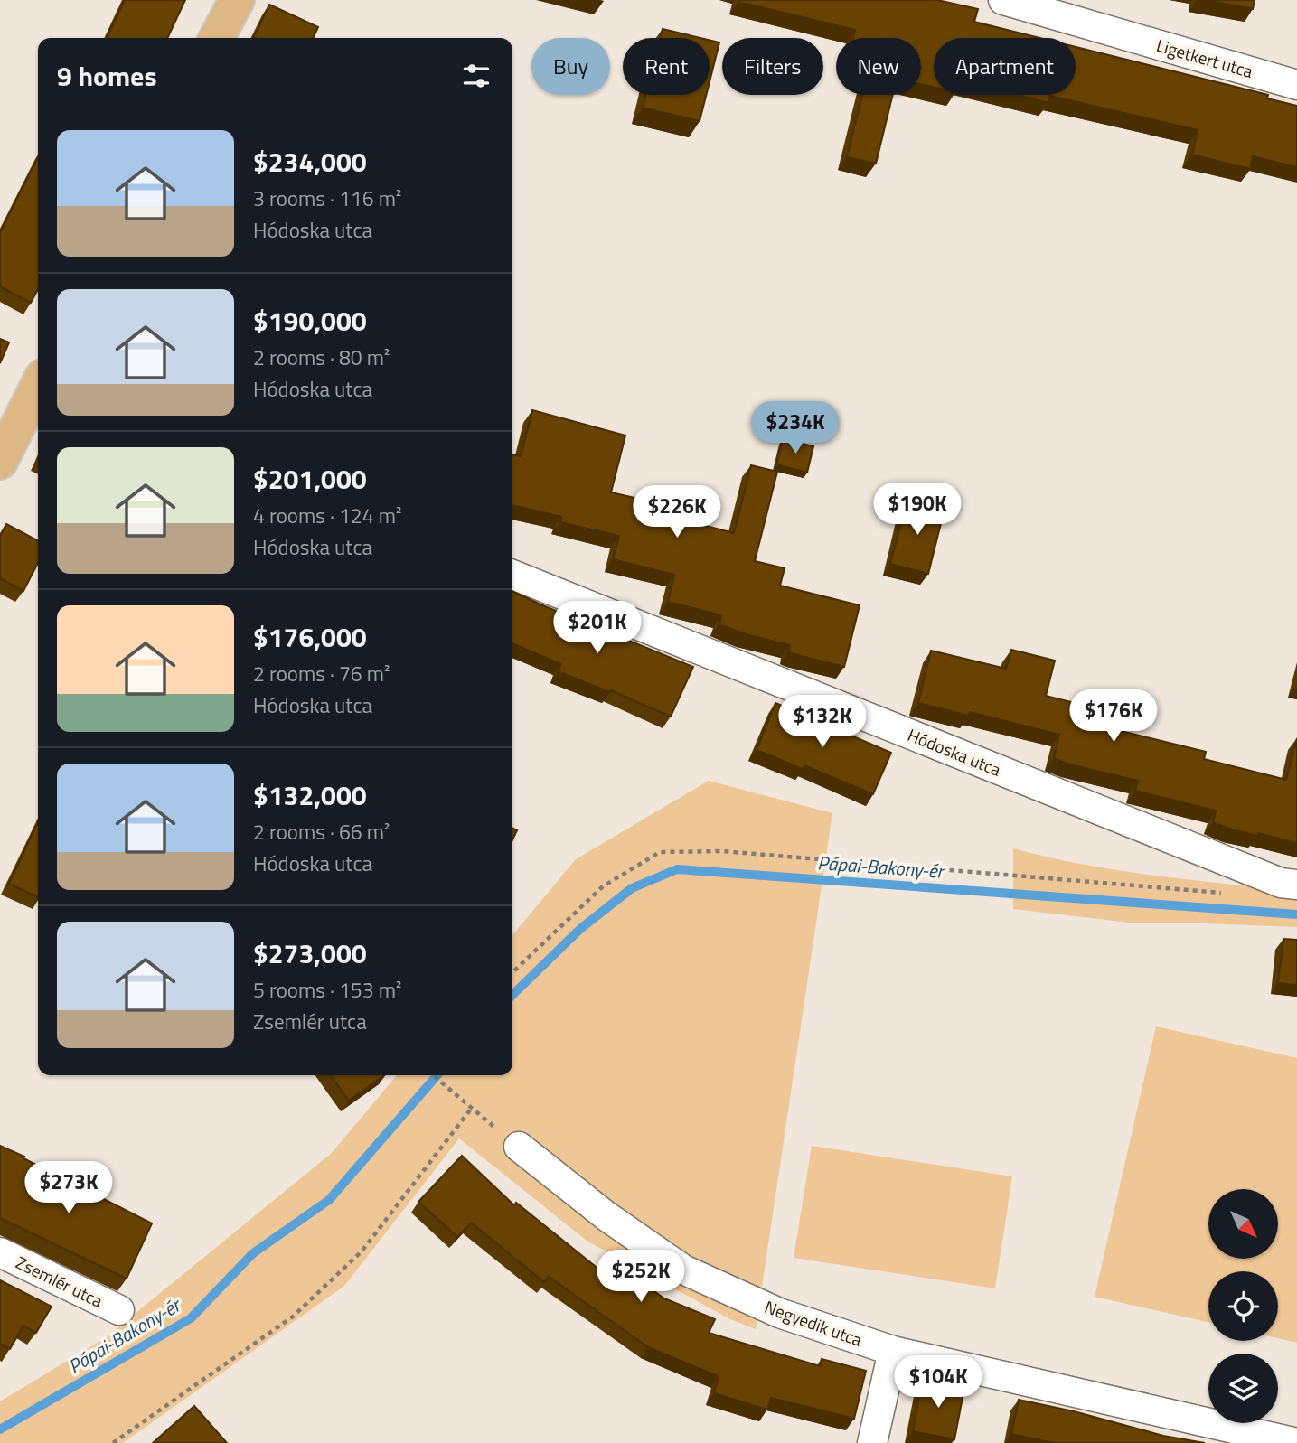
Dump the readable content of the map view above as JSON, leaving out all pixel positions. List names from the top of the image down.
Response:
{
  "streets": {
    "street": [
      "Ligetkert utca",
      "Hódoska utca",
      "Zsemlér utca",
      "Negyedik utca"
    ]
  },
  "water": ["Pápai-Bakony-ér"],
  "north": "bottom right",
  "page": {
    "chip": [
      "Buy",
      "Rent",
      "Filters",
      "New",
      "Apartment"
    ],
    "heading": "9 homes",
    "list": [
      {
        "name": "$234,000",
        "note": "3 rooms · 116 m² · Hódoska utca"
      },
      {
        "name": "$190,000",
        "note": "2 rooms · 80 m² · Hódoska utca"
      },
      {
        "name": "$201,000",
        "note": "4 rooms · 124 m² · Hódoska utca"
      },
      {
        "name": "$176,000",
        "note": "2 rooms · 76 m² · Hódoska utca"
      },
      {
        "name": "$132,000",
        "note": "2 rooms · 66 m² · Hódoska utca"
      },
      {
        "name": "$273,000",
        "note": "5 rooms · 153 m² · Zsemlér utca"
      }
    ],
    "price": [
      "$234K",
      "$190K",
      "$226K",
      "$201K",
      "$176K",
      "$132K",
      "$273K",
      "$252K",
      "$104K"
    ]
  }
}
